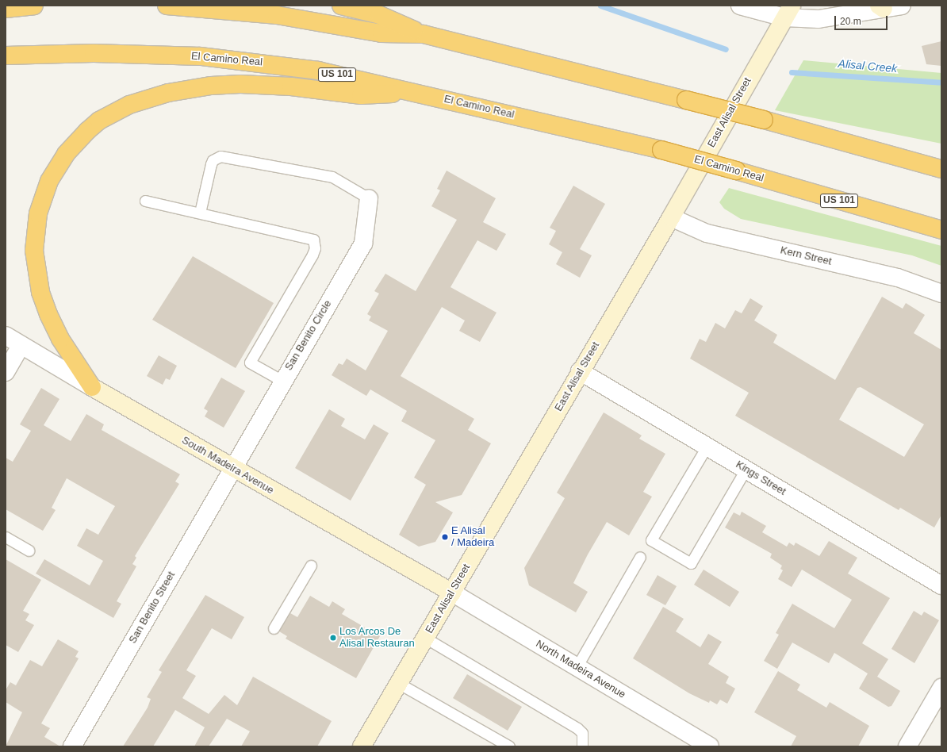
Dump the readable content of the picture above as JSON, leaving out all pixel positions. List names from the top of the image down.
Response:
{
  "streets": {
    "highway": ["El Camino Real", "US 101"],
    "main road": ["East Alisal Street", "South Madeira Avenue"],
    "street": [
      "Kern Street",
      "San Benito Circle",
      "Kings Street",
      "San Benito Street",
      "North Madeira Avenue"
    ]
  },
  "crossings": [
    ["East Alisal Street", "Kern Street"],
    ["East Alisal Street", "South Madeira Avenue"],
    ["East Alisal Street", "Kings Street"],
    ["East Alisal Street", "North Madeira Avenue"],
    ["San Benito Circle", "South Madeira Avenue"],
    ["San Benito Circle", "San Benito Street"],
    ["South Madeira Avenue", "San Benito Street"],
    ["South Madeira Avenue", "North Madeira Avenue"]
  ],
  "water": ["Alisal Creek"],
  "places": ["E Alisal / Madeira", "Los Arcos De Alisal Restauran"],
  "scale_bar": "20 m"
}
